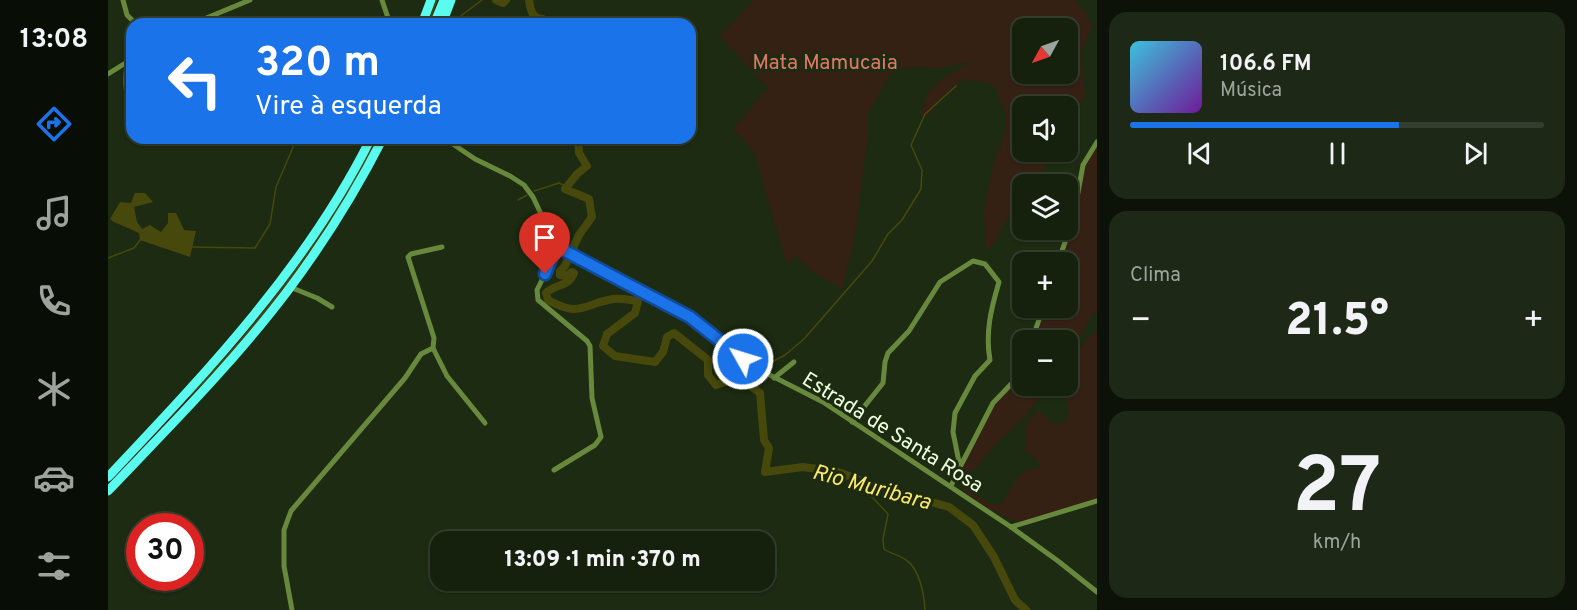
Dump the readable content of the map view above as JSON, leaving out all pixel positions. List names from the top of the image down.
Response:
{
  "streets": {
    "street": ["Estrada de Santa Rosa"]
  },
  "water": ["Rio Muribara"],
  "parks": ["Mata Mamucaia"],
  "north": "bottom left",
  "page": {
    "tabs": "13:08",
    "map_buttons": ["+", "−"],
    "turn": ["320 m", "Vire à esquerda"],
    "song": ["106.6 FM", "Música"],
    "tile": [
      "Clima",
      ["27", "km/h"]
    ],
    "heat": ["−", "21.5°", "+"],
    "limit": "30",
    "trip": "13:09 · 1 min · 370 m"
  }
}
